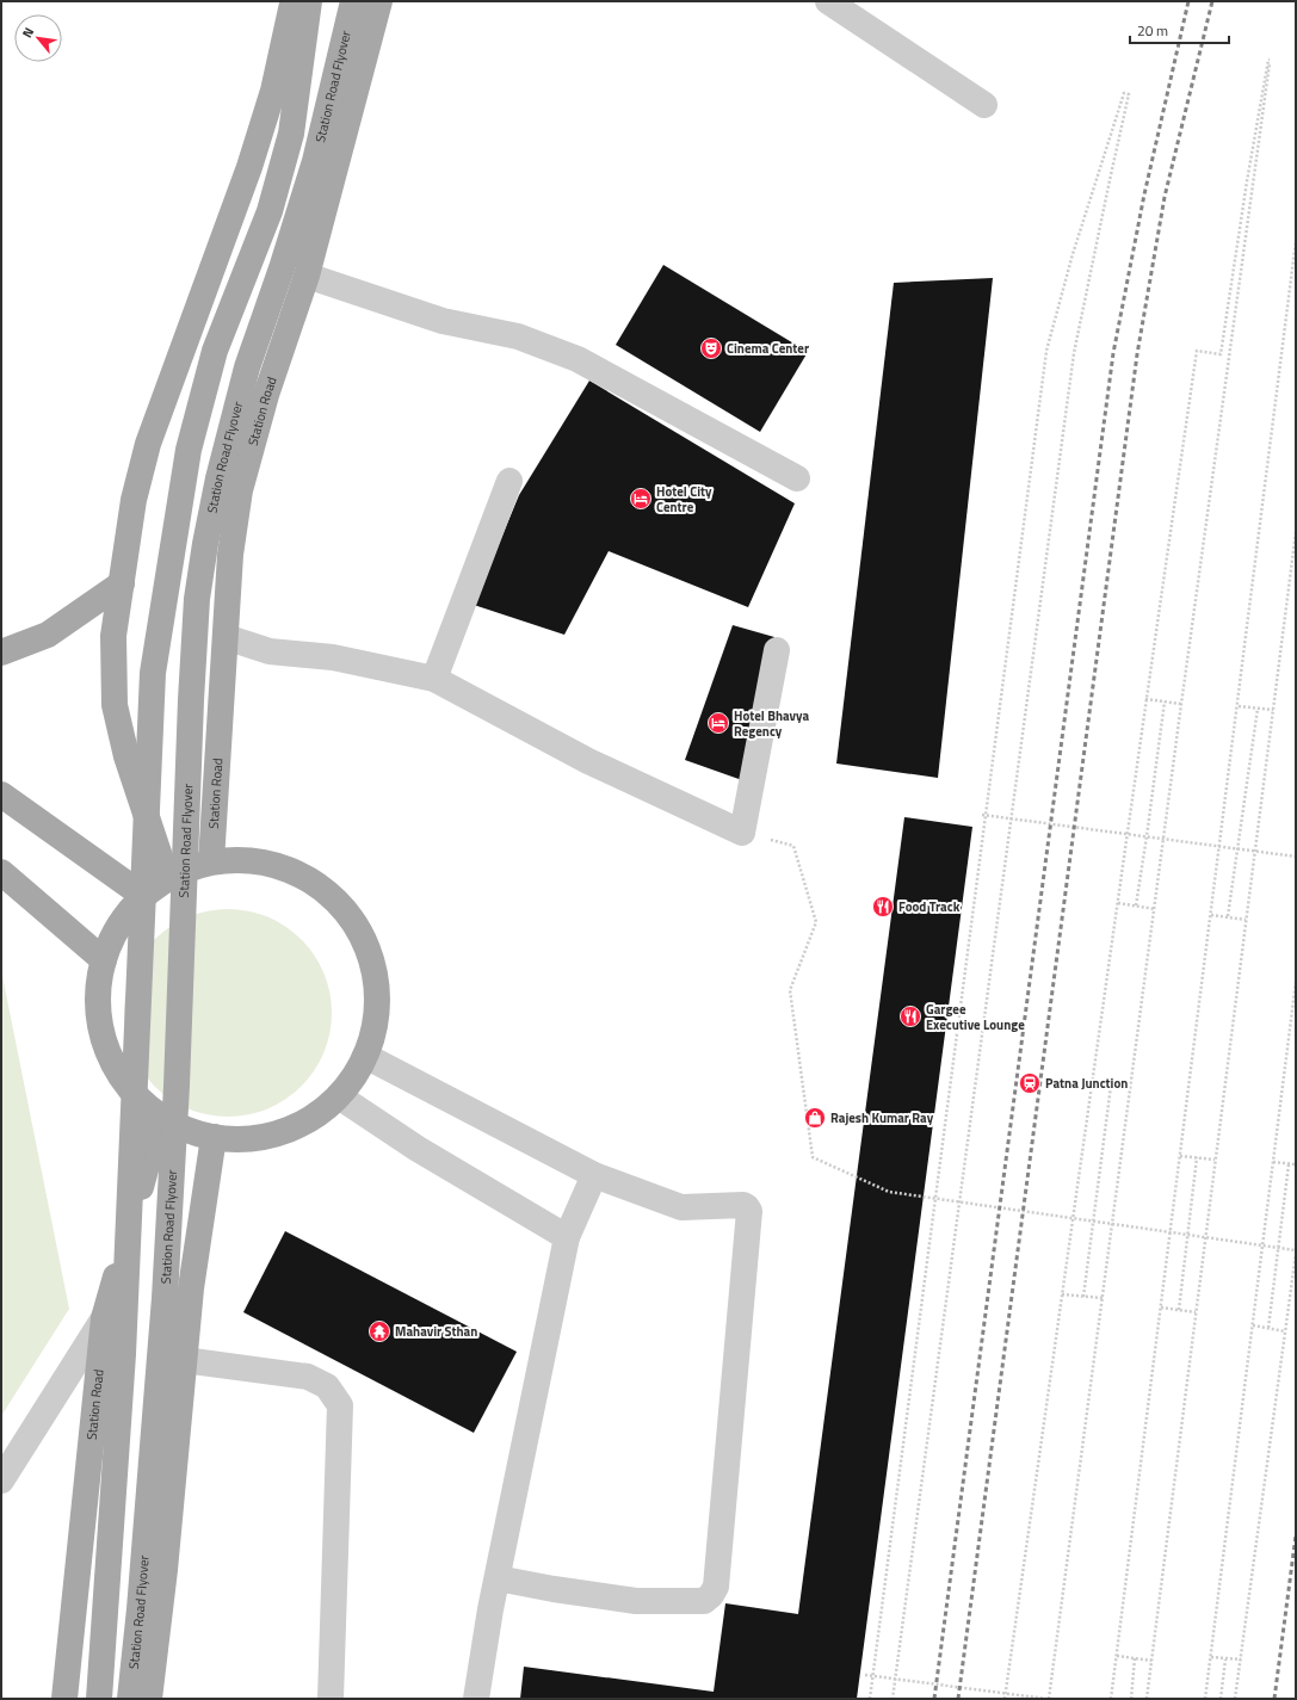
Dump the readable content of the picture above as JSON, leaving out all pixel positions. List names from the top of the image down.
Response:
{
  "streets": {
    "main road": ["Station Road Flyover", "Station Road"]
  },
  "places": {
    "theatre": ["Cinema Center"],
    "hotel": ["Hotel City Centre", "Hotel Bhavya Regency"],
    "restaurant": ["Food Track", "Gargee Executive Lounge"],
    "station": ["Patna Junction"],
    "shop": ["Rajesh Kumar Ray"],
    "temple": ["Mahavir Sthan"]
  },
  "scale_bar": "20 m",
  "north": "top left"
}
